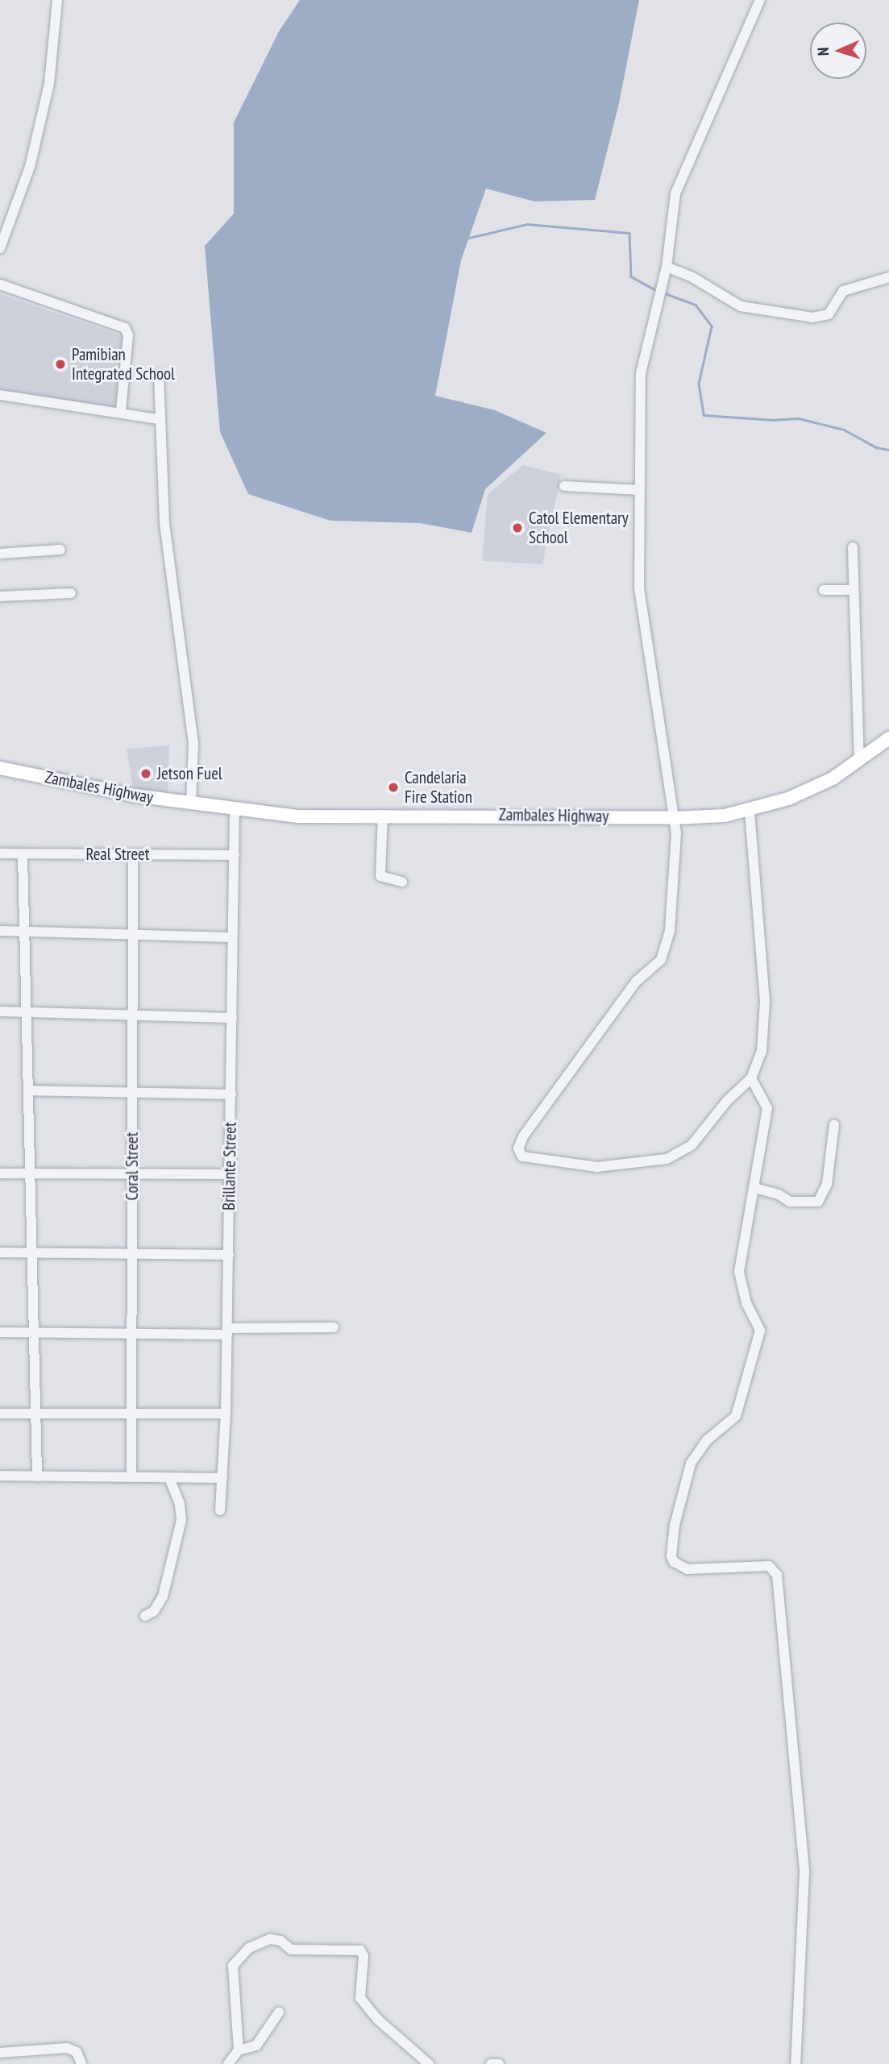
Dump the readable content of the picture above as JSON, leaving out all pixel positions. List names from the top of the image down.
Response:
{
  "streets": {
    "main road": ["Zambales Highway"],
    "street": ["Real Street", "Coral Street", "Brillante Street"]
  },
  "crossings": [
    ["Zambales Highway", "Brillante Street"],
    ["Real Street", "Coral Street"],
    ["Real Street", "Brillante Street"]
  ],
  "places": [
    "Pamibian Integrated School",
    "Catol Elementary School",
    "Jetson Fuel",
    "Candelaria Fire Station"
  ],
  "north": "left"
}
